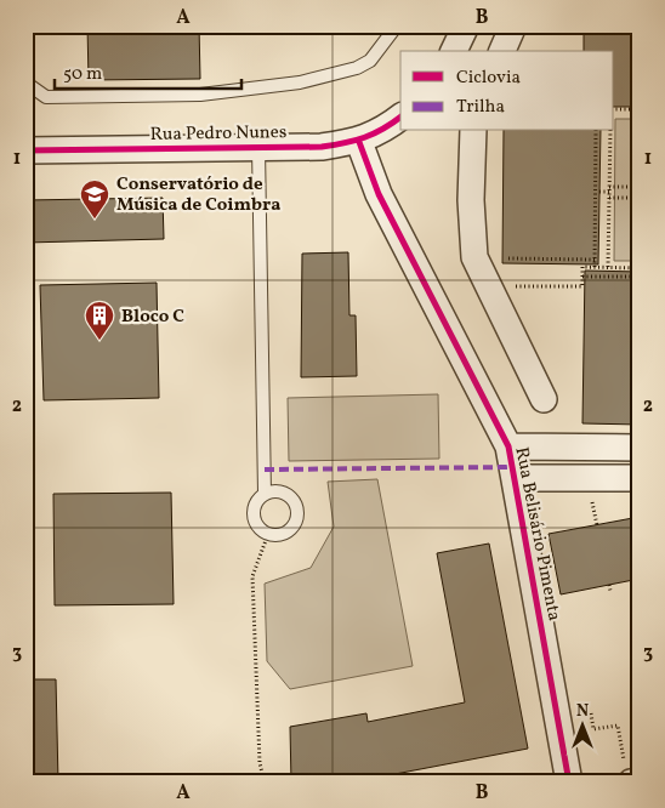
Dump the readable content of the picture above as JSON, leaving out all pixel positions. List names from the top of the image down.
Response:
{
  "streets": {
    "street": ["Rua Pedro Nunes", "Rua Belisário Pimenta"]
  },
  "crossings": [
    ["Rua Pedro Nunes", "Rua Belisário Pimenta"]
  ],
  "places": {
    "school or university": ["Conservatório de Música de Coimbra"],
    "building": ["Bloco C"]
  },
  "legend": ["Ciclovia", "Trilha"],
  "scale_bar": "50 m",
  "north": "top",
  "grid": {
    "columns": ["A", "B"],
    "rows": ["1", "2", "3"]
  }
}
